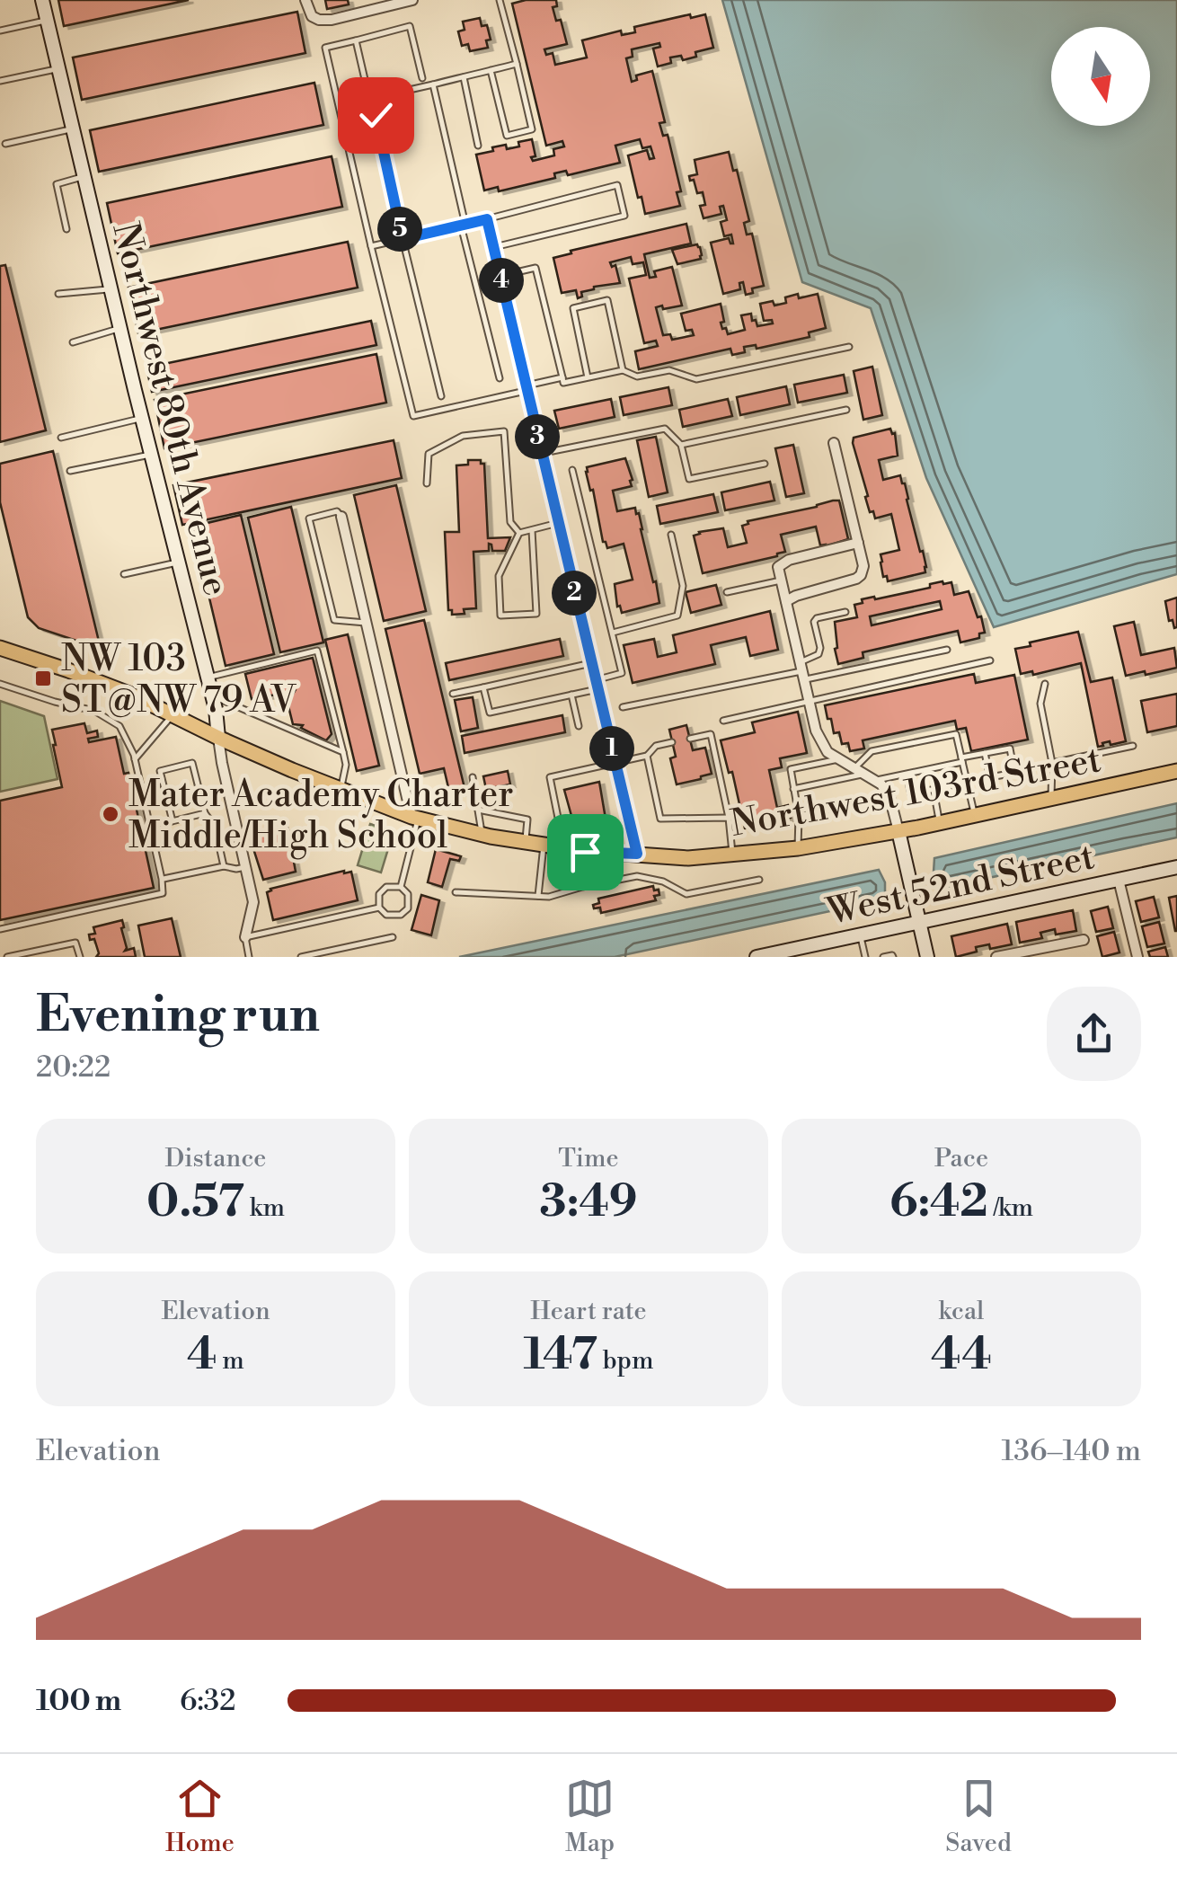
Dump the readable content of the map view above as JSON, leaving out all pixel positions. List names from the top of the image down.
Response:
{
  "streets": {
    "main road": ["Northwest 103rd Street"],
    "street": ["Northwest 80th Avenue", "West 52nd Street"]
  },
  "crossings": [
    ["Northwest 80th Avenue", "Northwest 103rd Street"]
  ],
  "places": {
    "transit": ["NW 103 ST@NW 79 AV"],
    "other": ["Mater Academy Charter Middle/High School"]
  },
  "north": "bottom",
  "page": {
    "pins": [
      "5",
      "4",
      "3",
      "2",
      "1"
    ],
    "heading": ["Evening run", "20:22"],
    "stats": [
      ["Distance", "0.57 km"],
      ["Time", "3:49"],
      ["Pace", "6:42 /km"],
      ["Elevation", "4 m"],
      ["Heart rate", "147 bpm"],
      ["kcal", "44"]
    ],
    "chart": ["Elevation", "136–140 m"],
    "list": [
      {
        "name": "100 m",
        "note": "6:32"
      }
    ],
    "tabs": ["Home", "Map", "Saved"]
  }
}
